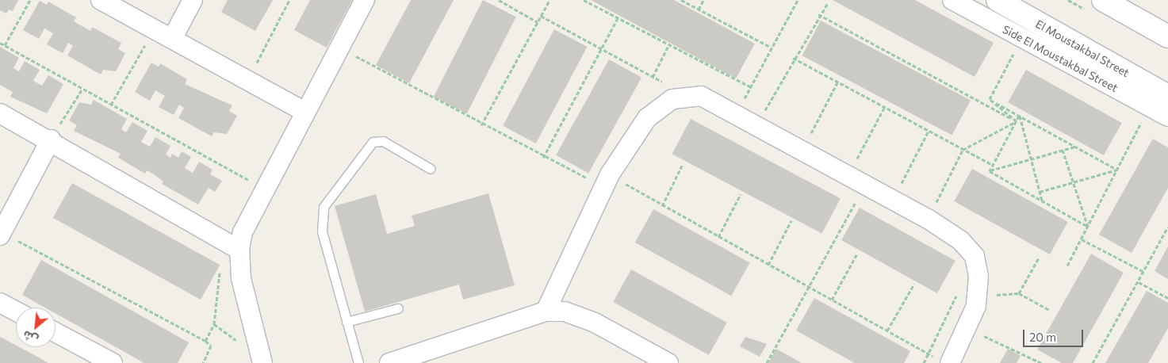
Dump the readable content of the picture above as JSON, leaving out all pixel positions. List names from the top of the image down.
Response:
{
  "streets": {
    "street": ["El Moustakbal Street", "Side El Moustakbal Street"]
  },
  "scale_bar": "20 m",
  "north": "bottom left"
}
